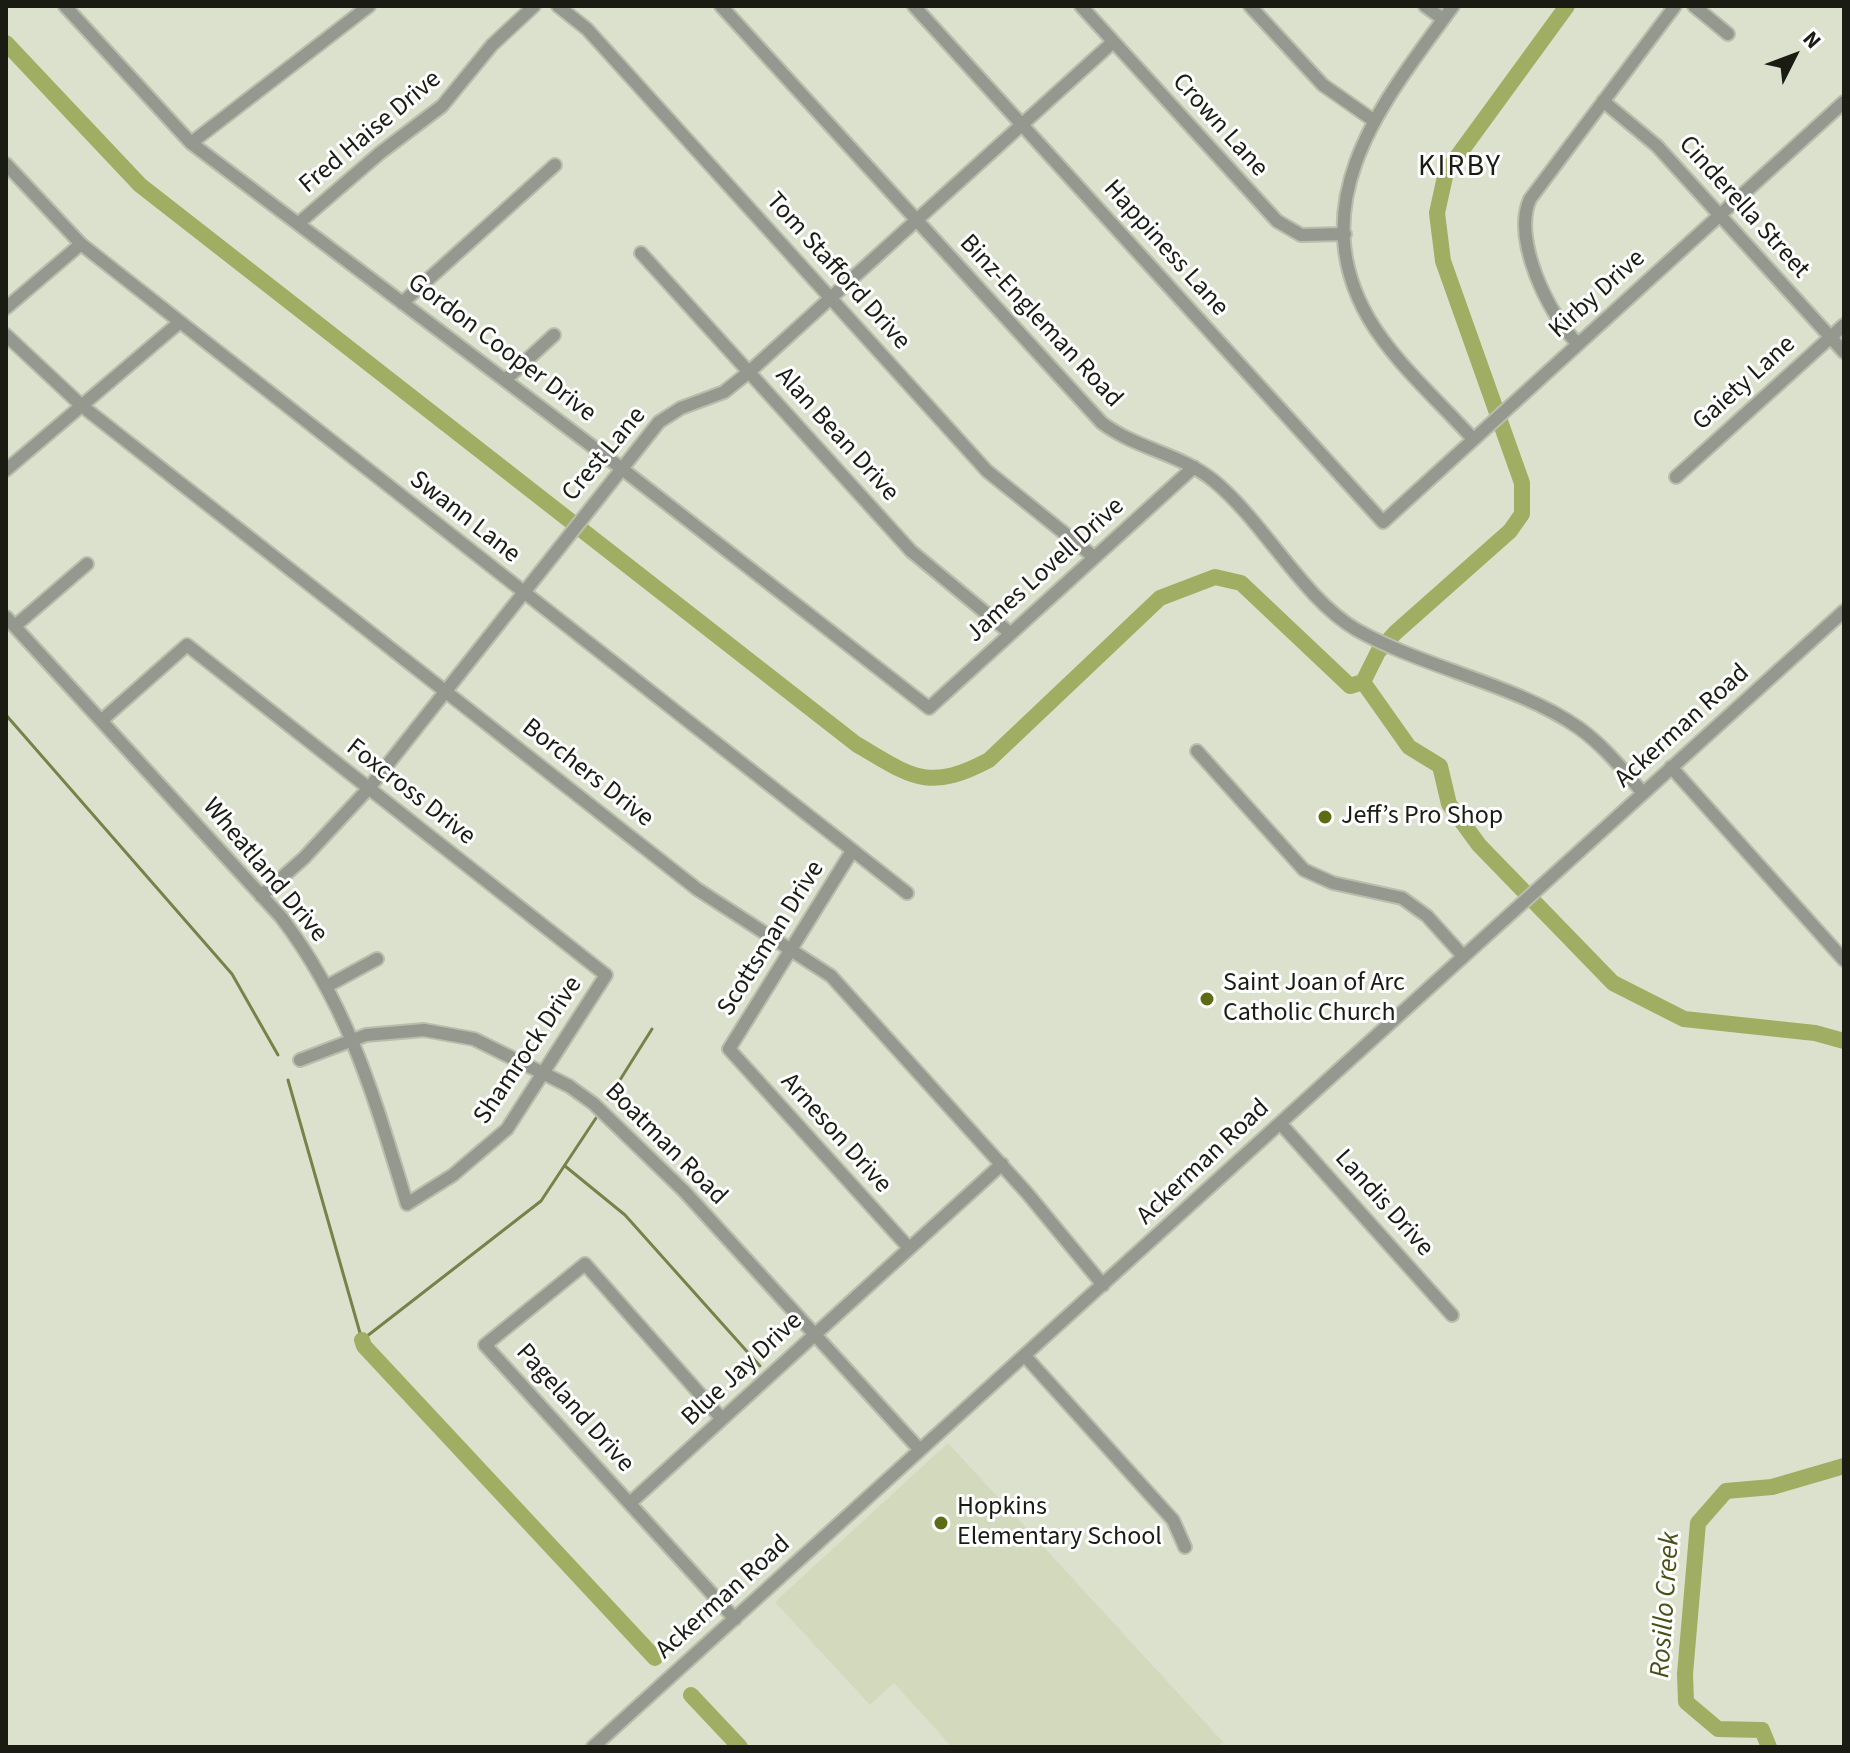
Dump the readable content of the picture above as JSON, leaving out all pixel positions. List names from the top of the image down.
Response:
{
  "streets": {
    "street": [
      "Crown Lane",
      "Fred Haise Drive",
      "Cinderella Street",
      "Happiness Lane",
      "Tom Stafford Drive",
      "Kirby Drive",
      "Binz-Engleman Road",
      "Gordon Cooper Drive",
      "Gaiety Lane",
      "Alan Bean Drive",
      "Crest Lane",
      "Swann Lane",
      "James Lovell Drive",
      "Ackerman Road",
      "Borchers Drive",
      "Foxcross Drive",
      "Wheatland Drive",
      "Scottsman Drive",
      "Shamrock Drive",
      "Arneson Drive",
      "Boatman Road",
      "Landis Drive",
      "Blue Jay Drive",
      "Pageland Drive"
    ]
  },
  "crossings": [
    ["Crown Lane", "Crest Lane"],
    ["Fred Haise Drive", "Gordon Cooper Drive"],
    ["Cinderella Street", "Kirby Drive"],
    ["Cinderella Street", "Gaiety Lane"],
    ["Happiness Lane", "Kirby Drive"],
    ["Happiness Lane", "Crest Lane"],
    ["Tom Stafford Drive", "Crest Lane"],
    ["Tom Stafford Drive", "James Lovell Drive"],
    ["Binz-Engleman Road", "Crest Lane"],
    ["Binz-Engleman Road", "James Lovell Drive"],
    ["Binz-Engleman Road", "Ackerman Road"],
    ["Gordon Cooper Drive", "Crest Lane"],
    ["Gordon Cooper Drive", "James Lovell Drive"],
    ["Alan Bean Drive", "Crest Lane"],
    ["Alan Bean Drive", "James Lovell Drive"],
    ["Crest Lane", "Swann Lane"],
    ["Crest Lane", "Borchers Drive"],
    ["Crest Lane", "Foxcross Drive"],
    ["Crest Lane", "Wheatland Drive"],
    ["Swann Lane", "Scottsman Drive"],
    ["Ackerman Road", "Borchers Drive"],
    ["Ackerman Road", "Boatman Road"],
    ["Ackerman Road", "Landis Drive"],
    ["Borchers Drive", "Scottsman Drive"],
    ["Borchers Drive", "Blue Jay Drive"],
    ["Foxcross Drive", "Wheatland Drive"],
    ["Foxcross Drive", "Shamrock Drive"],
    ["Wheatland Drive", "Shamrock Drive"],
    ["Wheatland Drive", "Boatman Road"],
    ["Scottsman Drive", "Arneson Drive"],
    ["Shamrock Drive", "Boatman Road"],
    ["Arneson Drive", "Blue Jay Drive"],
    ["Boatman Road", "Blue Jay Drive"],
    ["Blue Jay Drive", "Pageland Drive"]
  ],
  "districts": ["KIRBY"],
  "water": ["Rosillo Creek"],
  "places": ["Jeff’s Pro Shop", "Saint Joan of Arc Catholic Church", "Hopkins Elementary School"],
  "north": "top right"
}
